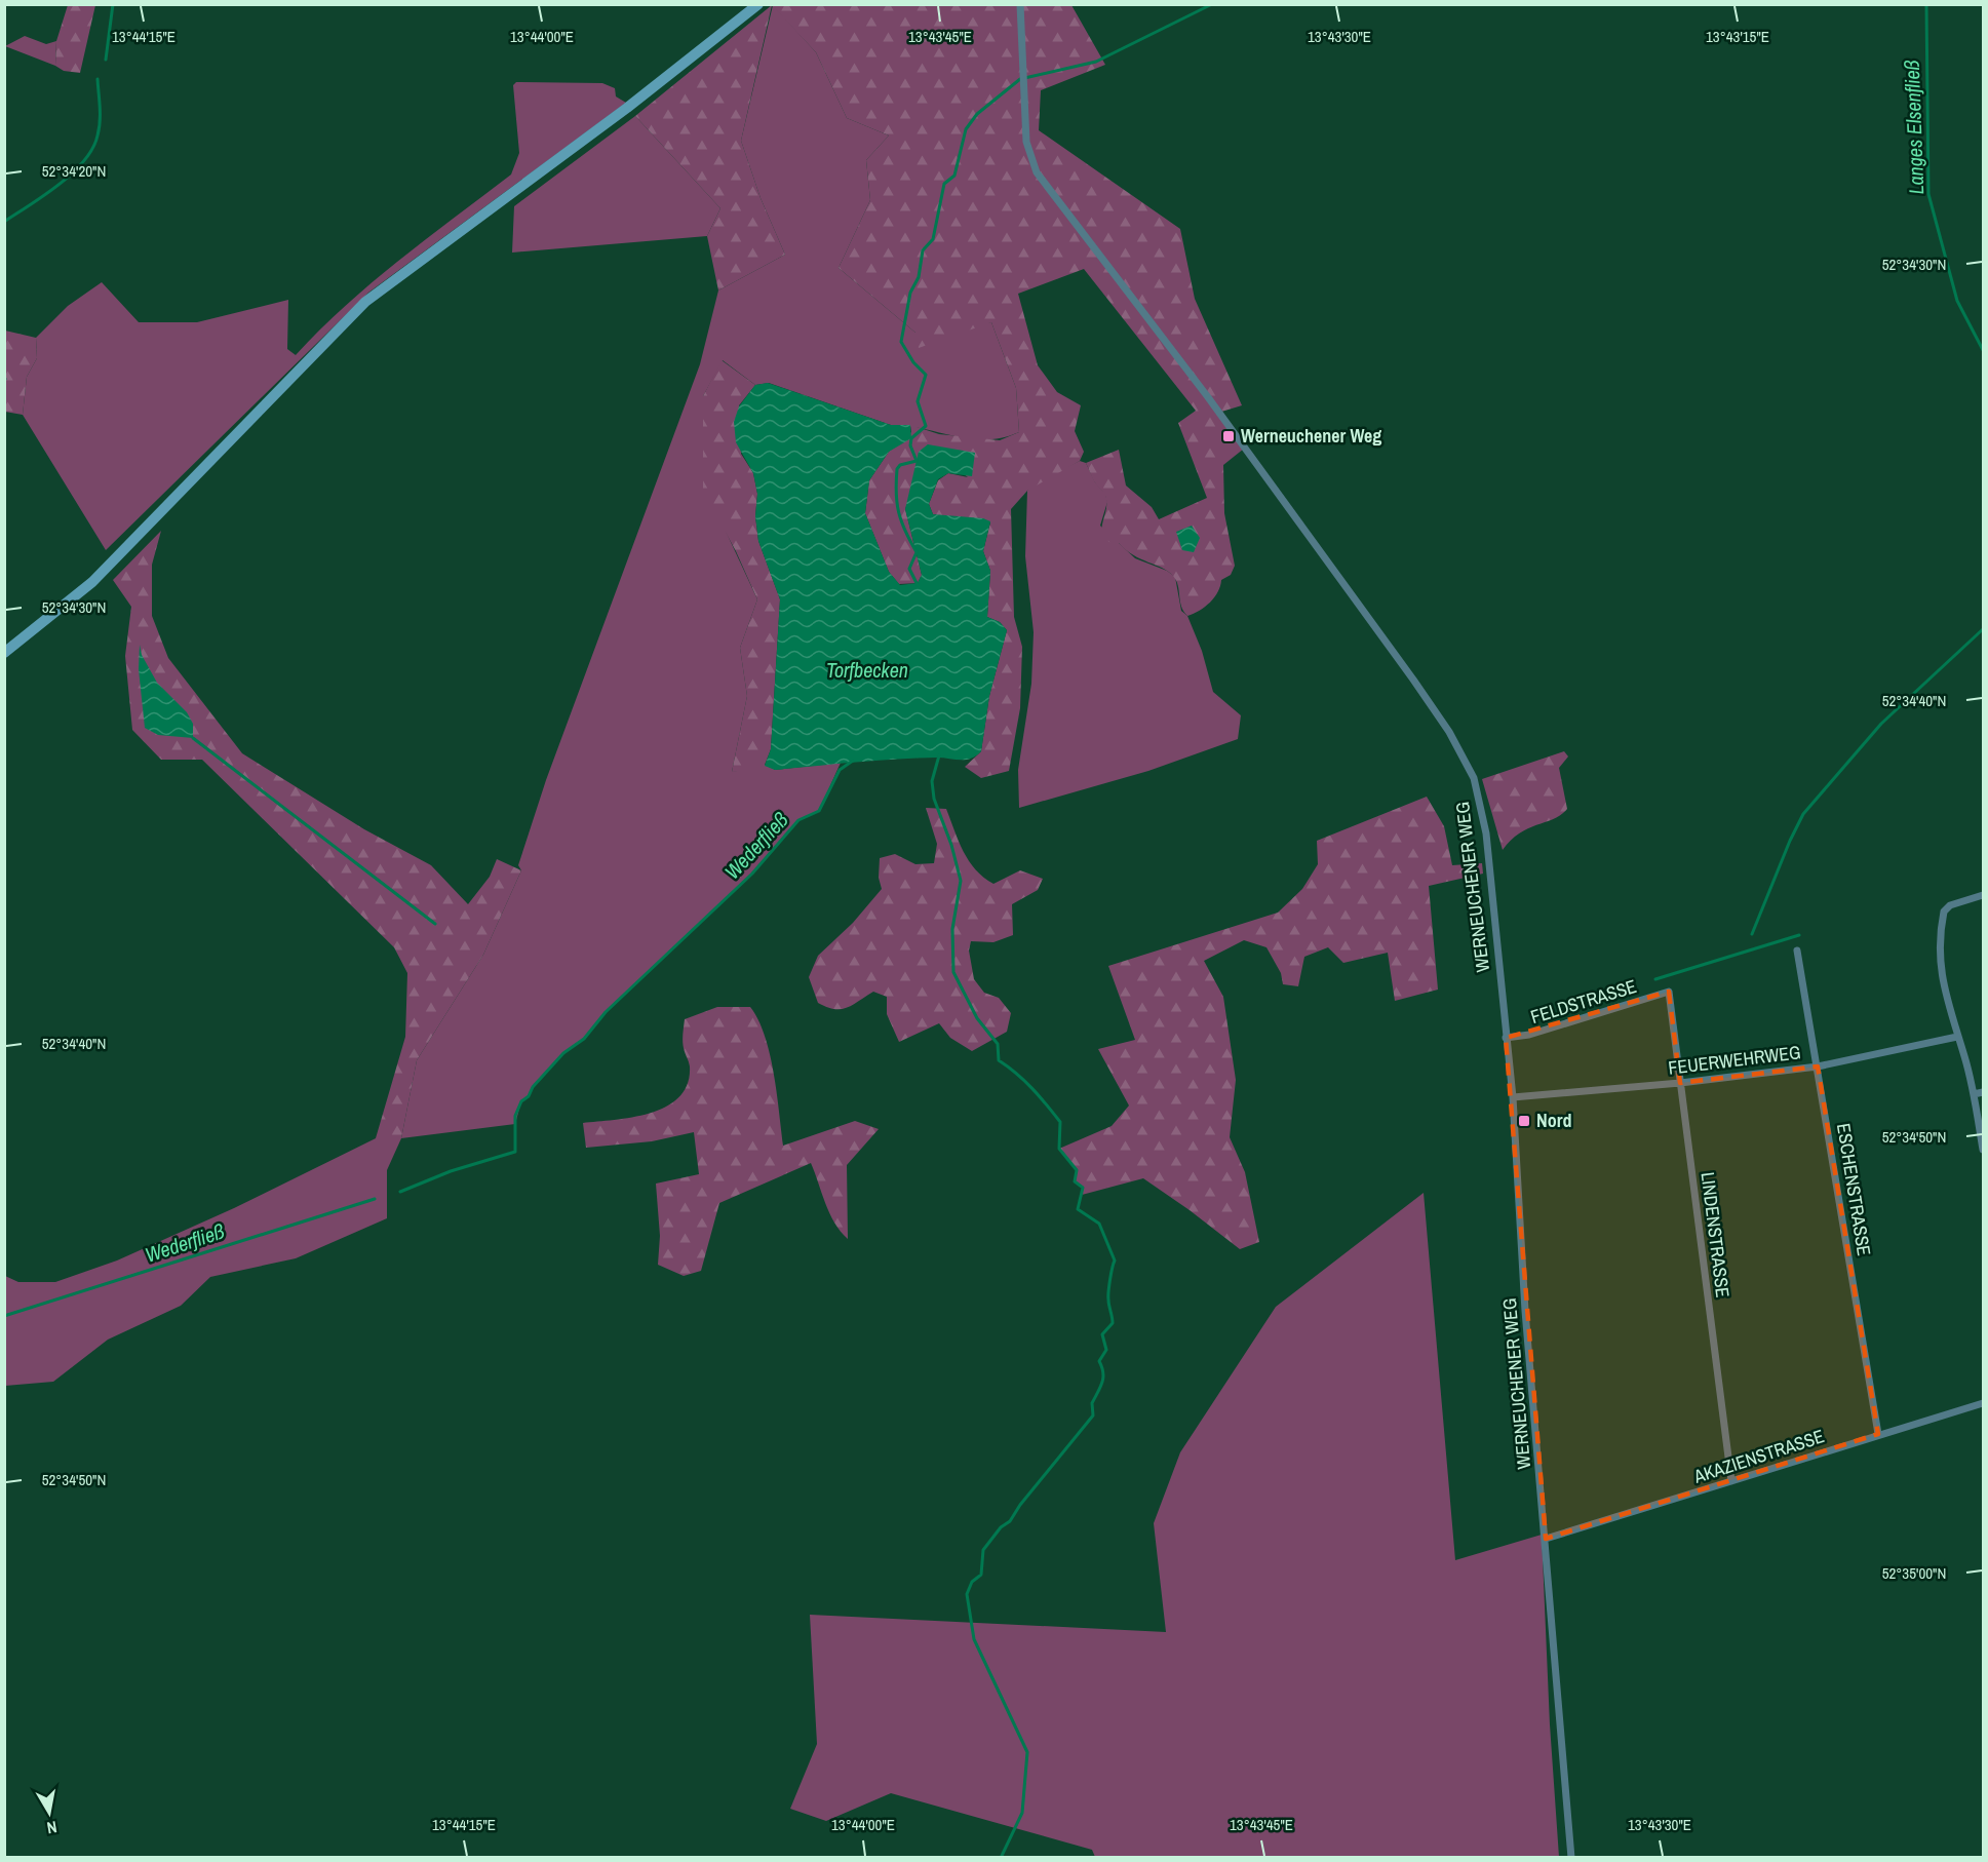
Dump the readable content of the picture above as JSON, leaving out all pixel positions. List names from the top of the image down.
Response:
{
  "streets": {
    "street": [
      "WERNEUCHENER WEG",
      "FELDSTRASSE",
      "FEUERWEHRWEG",
      "ESCHENSTRASSE",
      "LINDENSTRASSE",
      "AKAZIENSTRASSE"
    ]
  },
  "crossings": [
    ["WERNEUCHENER WEG", "FELDSTRASSE"],
    ["WERNEUCHENER WEG", "FEUERWEHRWEG"],
    ["WERNEUCHENER WEG", "AKAZIENSTRASSE"],
    ["FELDSTRASSE", "LINDENSTRASSE"],
    ["FEUERWEHRWEG", "ESCHENSTRASSE"],
    ["FEUERWEHRWEG", "LINDENSTRASSE"],
    ["ESCHENSTRASSE", "AKAZIENSTRASSE"],
    ["LINDENSTRASSE", "AKAZIENSTRASSE"]
  ],
  "water": ["Langes Elsenfließ", "Torfbecken", "Wederfließ"],
  "places": {
    "transit": ["Werneuchener Weg", "Nord"]
  },
  "north": "bottom",
  "coordinates": [
    "13°44'15\"E",
    "13°44'00\"E",
    "13°43'45\"E",
    "13°43'30\"E",
    "13°43'15\"E",
    "52°34'20\"N",
    "52°34'30\"N",
    "52°34'40\"N",
    "52°34'50\"N",
    "52°35'00\"N"
  ]
}
